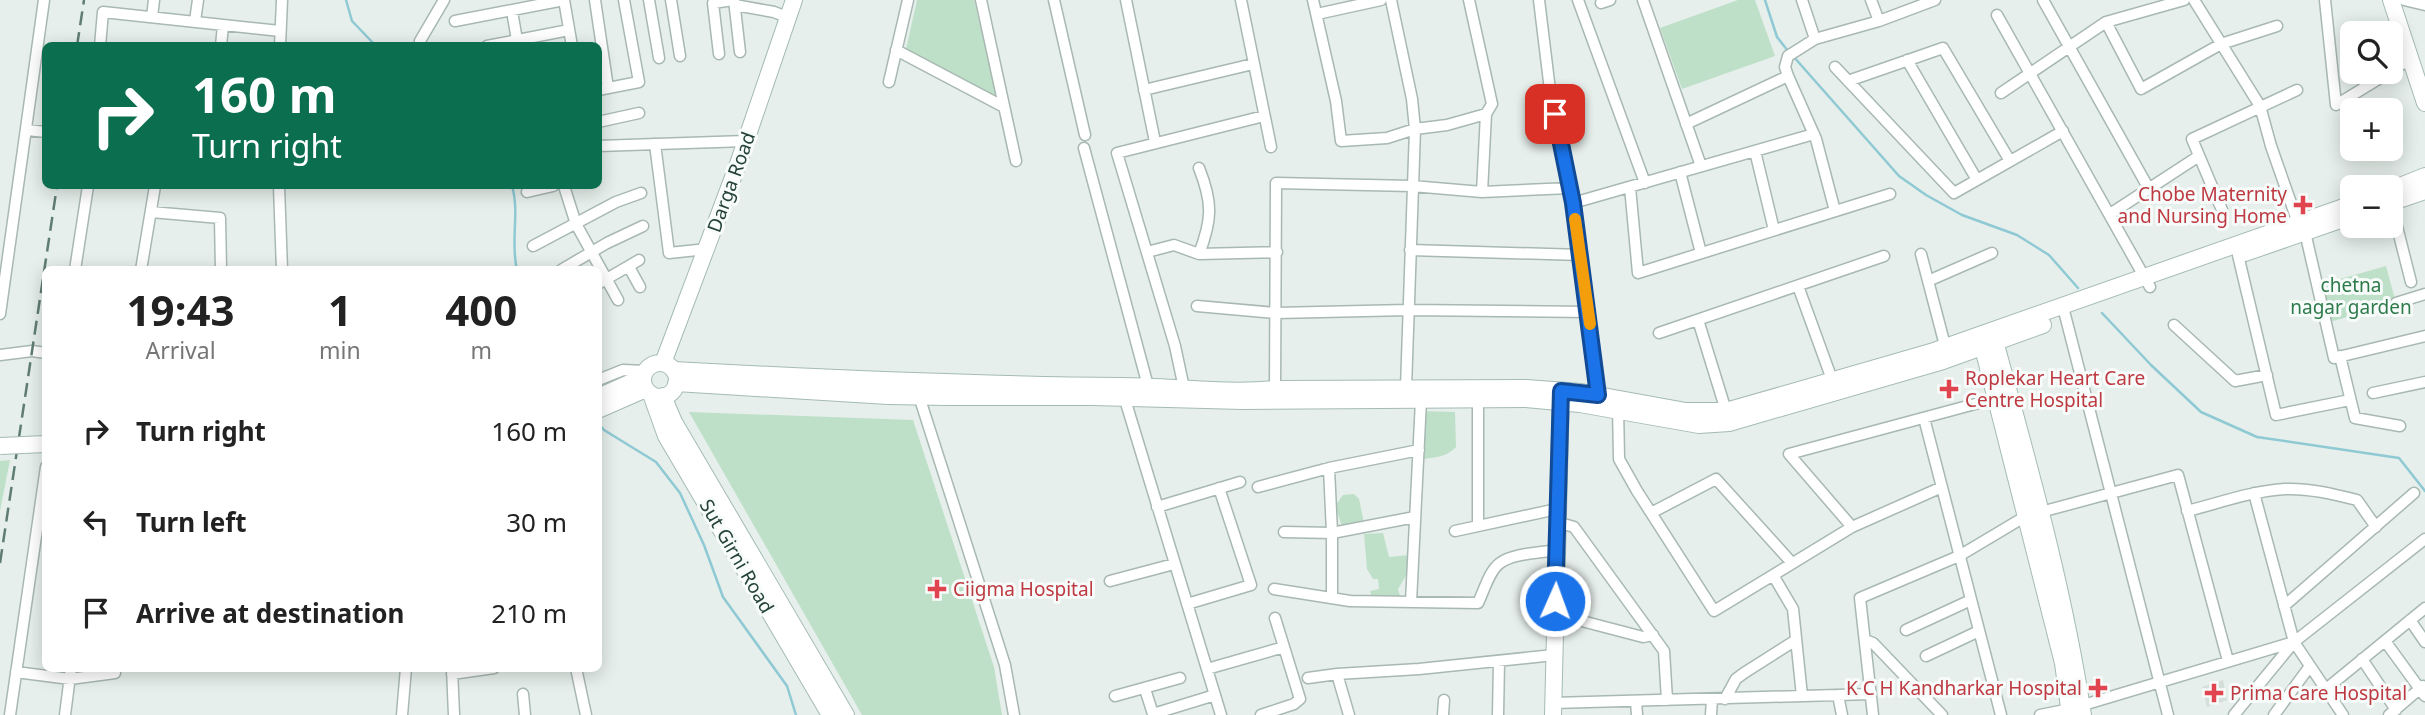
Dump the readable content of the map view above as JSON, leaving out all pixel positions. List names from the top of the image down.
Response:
{
  "streets": {
    "main road": ["Darga Road", "Sut Girni Road"]
  },
  "parks": ["chetna nagar garden"],
  "places": {
    "health": [
      "Chobe Maternity and Nursing Home",
      "Roplekar Heart Care Centre Hospital",
      "Ciigma Hospital",
      "K C H Kandharkar Hospital",
      "Prima Care Hospital"
    ]
  },
  "page": {
    "map_buttons": ["+", "−"],
    "turn": ["160 m", "Turn right"],
    "eta": [
      "19:43",
      "Arrival",
      "1",
      "min",
      "400",
      "m"
    ],
    "list": [
      {
        "name": "Turn right",
        "value": "160 m"
      },
      {
        "name": "Turn left",
        "value": "30 m"
      },
      {
        "name": "Arrive at destination",
        "value": "210 m"
      }
    ]
  }
}
